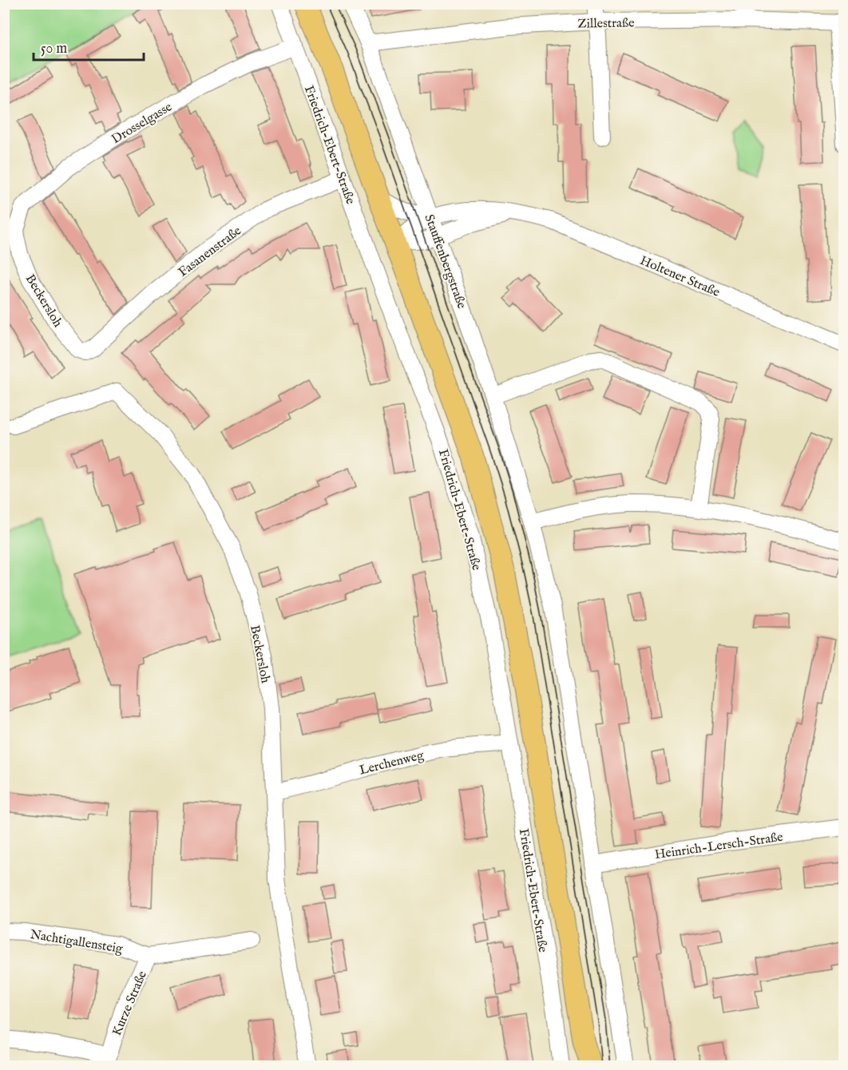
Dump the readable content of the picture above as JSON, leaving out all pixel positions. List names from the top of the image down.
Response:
{
  "streets": {
    "main road": ["Friedrich-Ebert-Straße"],
    "street": [
      "Zillestraße",
      "Drosselgasse",
      "Fasanenstraße",
      "Stauffenbergstraße",
      "Holtener Straße",
      "Beckersloh",
      "Lerchenweg",
      "Heinrich-Lersch-Straße",
      "Nachtigallensteig",
      "Kurze Straße"
    ]
  },
  "crossings": [
    ["Zillestraße", "Stauffenbergstraße"],
    ["Drosselgasse", "Friedrich-Ebert-Straße"],
    ["Drosselgasse", "Beckersloh"],
    ["Friedrich-Ebert-Straße", "Fasanenstraße"],
    ["Friedrich-Ebert-Straße", "Holtener Straße"],
    ["Friedrich-Ebert-Straße", "Lerchenweg"],
    ["Fasanenstraße", "Beckersloh"],
    ["Stauffenbergstraße", "Holtener Straße"],
    ["Stauffenbergstraße", "Heinrich-Lersch-Straße"],
    ["Beckersloh", "Lerchenweg"],
    ["Nachtigallensteig", "Kurze Straße"]
  ],
  "scale_bar": "50 m"
}
